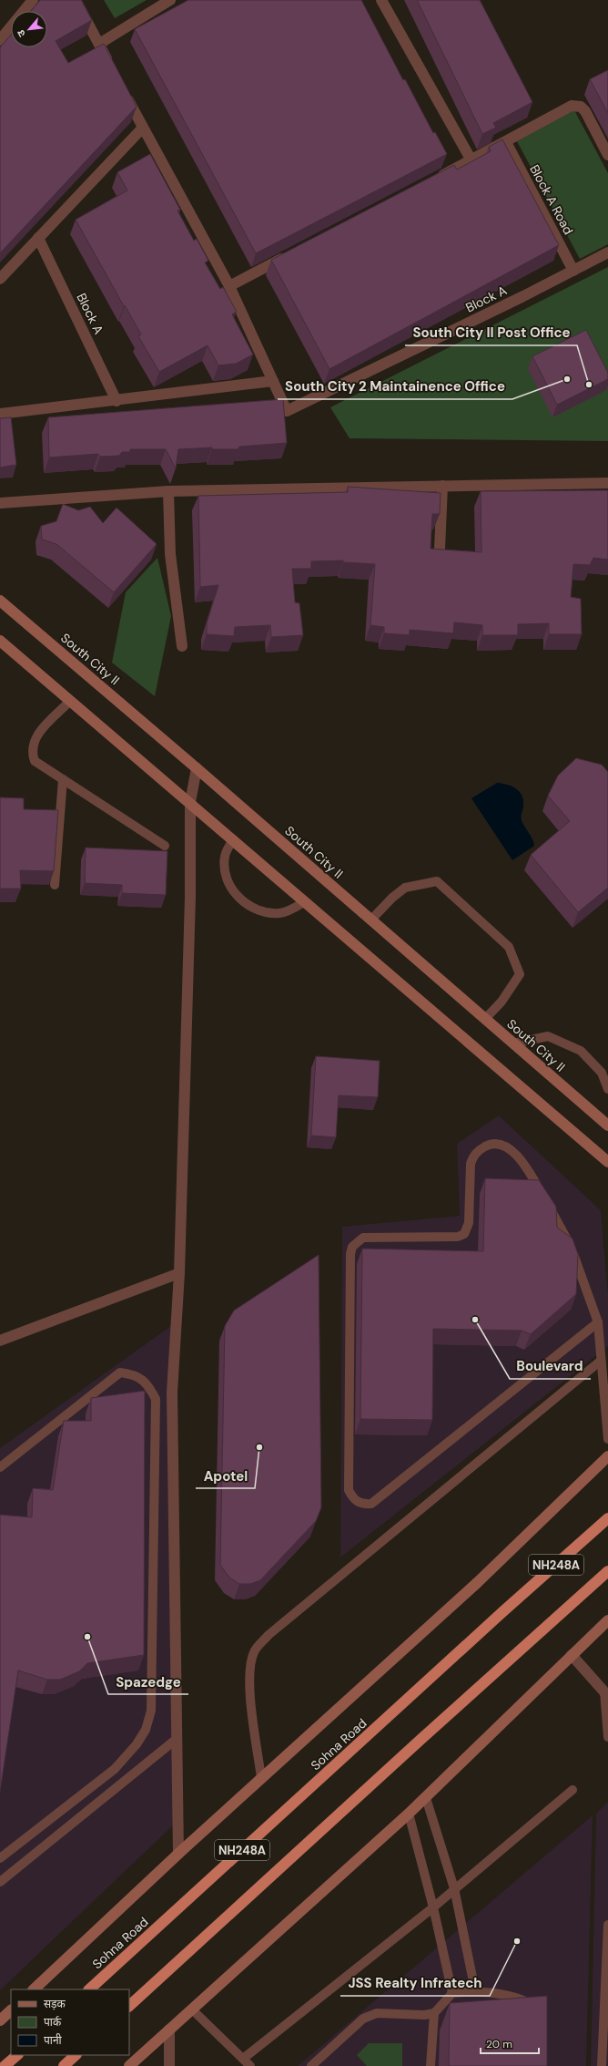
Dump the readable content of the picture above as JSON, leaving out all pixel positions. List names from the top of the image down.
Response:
{
  "streets": {
    "highway": ["NH248A", "Sohna Road"],
    "main road": ["South City II"],
    "street": ["Block A Road", "Block A"]
  },
  "crossings": [
    ["Block A Road", "Block A"]
  ],
  "places": [
    "South City 2 Maintainence Office",
    "South City II Post Office",
    "Boulevard",
    "Apotel",
    "Spazedge",
    "JSS Realty Infratech"
  ],
  "legend": ["सड़क", "पार्क", "पानी"],
  "scale_bar": "20 m",
  "north": "bottom left"
}
